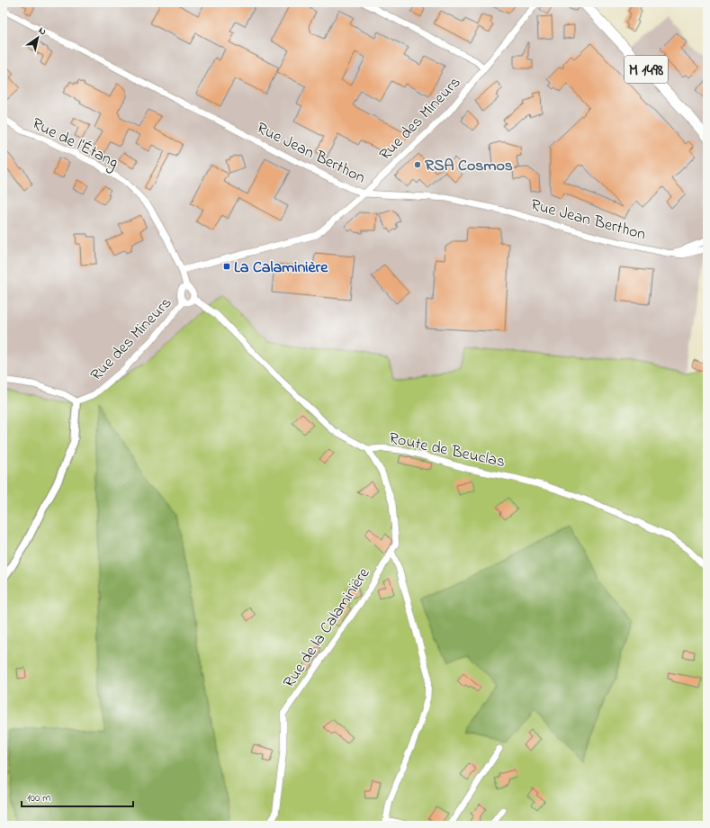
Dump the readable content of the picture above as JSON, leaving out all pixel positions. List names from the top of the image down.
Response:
{
  "streets": {
    "main road": ["M 1498"],
    "street": [
      "Rue des Mineurs",
      "Rue de l'Étang",
      "Rue Jean Berthon",
      "Route de Beuclas",
      "Rue de la Calaminière"
    ]
  },
  "crossings": [
    ["Rue des Mineurs", "Rue de l'Étang"],
    ["Rue des Mineurs", "Rue Jean Berthon"],
    ["Rue des Mineurs", "Route de Beuclas"],
    ["Rue de l'Étang", "Route de Beuclas"],
    ["Route de Beuclas", "Rue de la Calaminière"]
  ],
  "places": {
    "other": ["RSA Cosmos"],
    "transit": ["La Calaminière"]
  },
  "scale_bar": "100 m",
  "north": "top right"
}
